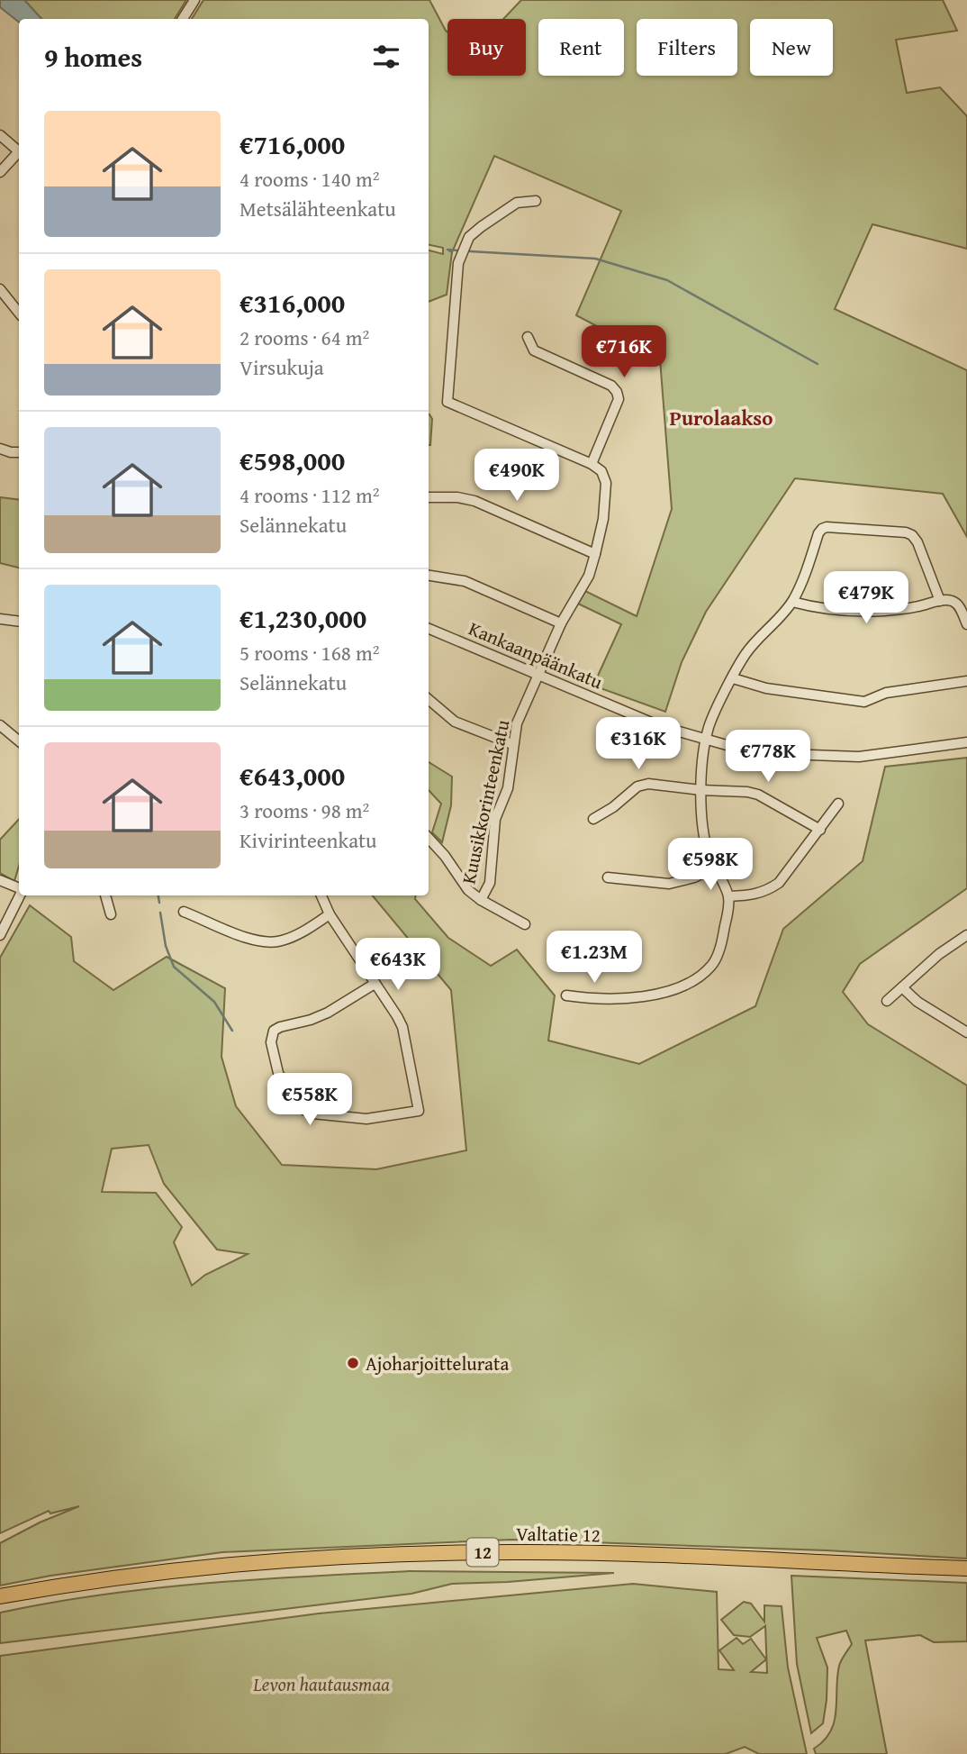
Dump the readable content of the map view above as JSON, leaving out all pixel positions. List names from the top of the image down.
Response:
{
  "streets": {
    "highway": ["Valtatie 12", "12"],
    "street": ["Kankaanpäänkatu", "Kuusikkorinteenkatu"]
  },
  "crossings": [
    ["Kankaanpäänkatu", "Kuusikkorinteenkatu"]
  ],
  "districts": ["Purolaakso"],
  "parks": ["Levon hautausmaa"],
  "places": ["Ajoharjoittelurata"],
  "page": {
    "chip": [
      "Buy",
      "Rent",
      "Filters",
      "New"
    ],
    "heading": "9 homes",
    "list": [
      {
        "name": "€716,000",
        "note": "4 rooms · 140 m² · Metsälähteenkatu"
      },
      {
        "name": "€316,000",
        "note": "2 rooms · 64 m² · Virsukuja"
      },
      {
        "name": "€598,000",
        "note": "4 rooms · 112 m² · Selännekatu"
      },
      {
        "name": "€1,230,000",
        "note": "5 rooms · 168 m² · Selännekatu"
      },
      {
        "name": "€643,000",
        "note": "3 rooms · 98 m² · Kivirinteenkatu"
      }
    ],
    "price": [
      "€716K",
      "€490K",
      "€479K",
      "€316K",
      "€778K",
      "€598K",
      "€1.23M",
      "€643K",
      "€558K"
    ]
  }
}
